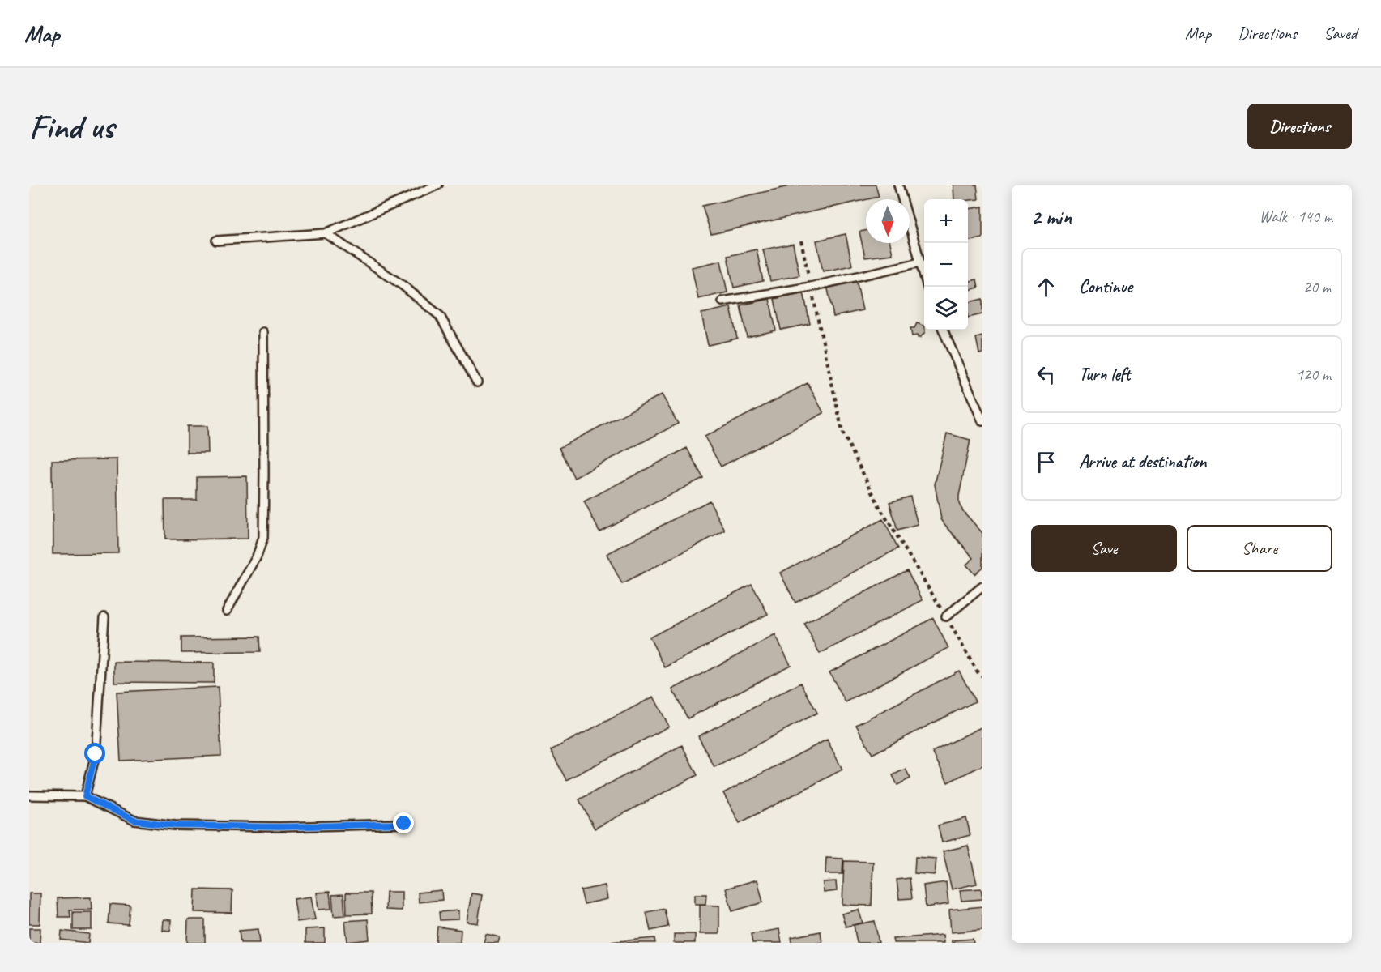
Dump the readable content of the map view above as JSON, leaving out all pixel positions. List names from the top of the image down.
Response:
{
  "north": "bottom",
  "page": {
    "header": "Map",
    "nav": ["Map", "Directions", "Saved"],
    "buttons": [
      "Directions",
      ["Save", "Share"]
    ],
    "title": "Find us",
    "heading": ["2 min", "Walk · 140 m"],
    "map_buttons": ["+", "−"],
    "list": [
      ["Continue", "20 m"],
      ["Turn left", "120 m"],
      "Arrive at destination"
    ]
  }
}
